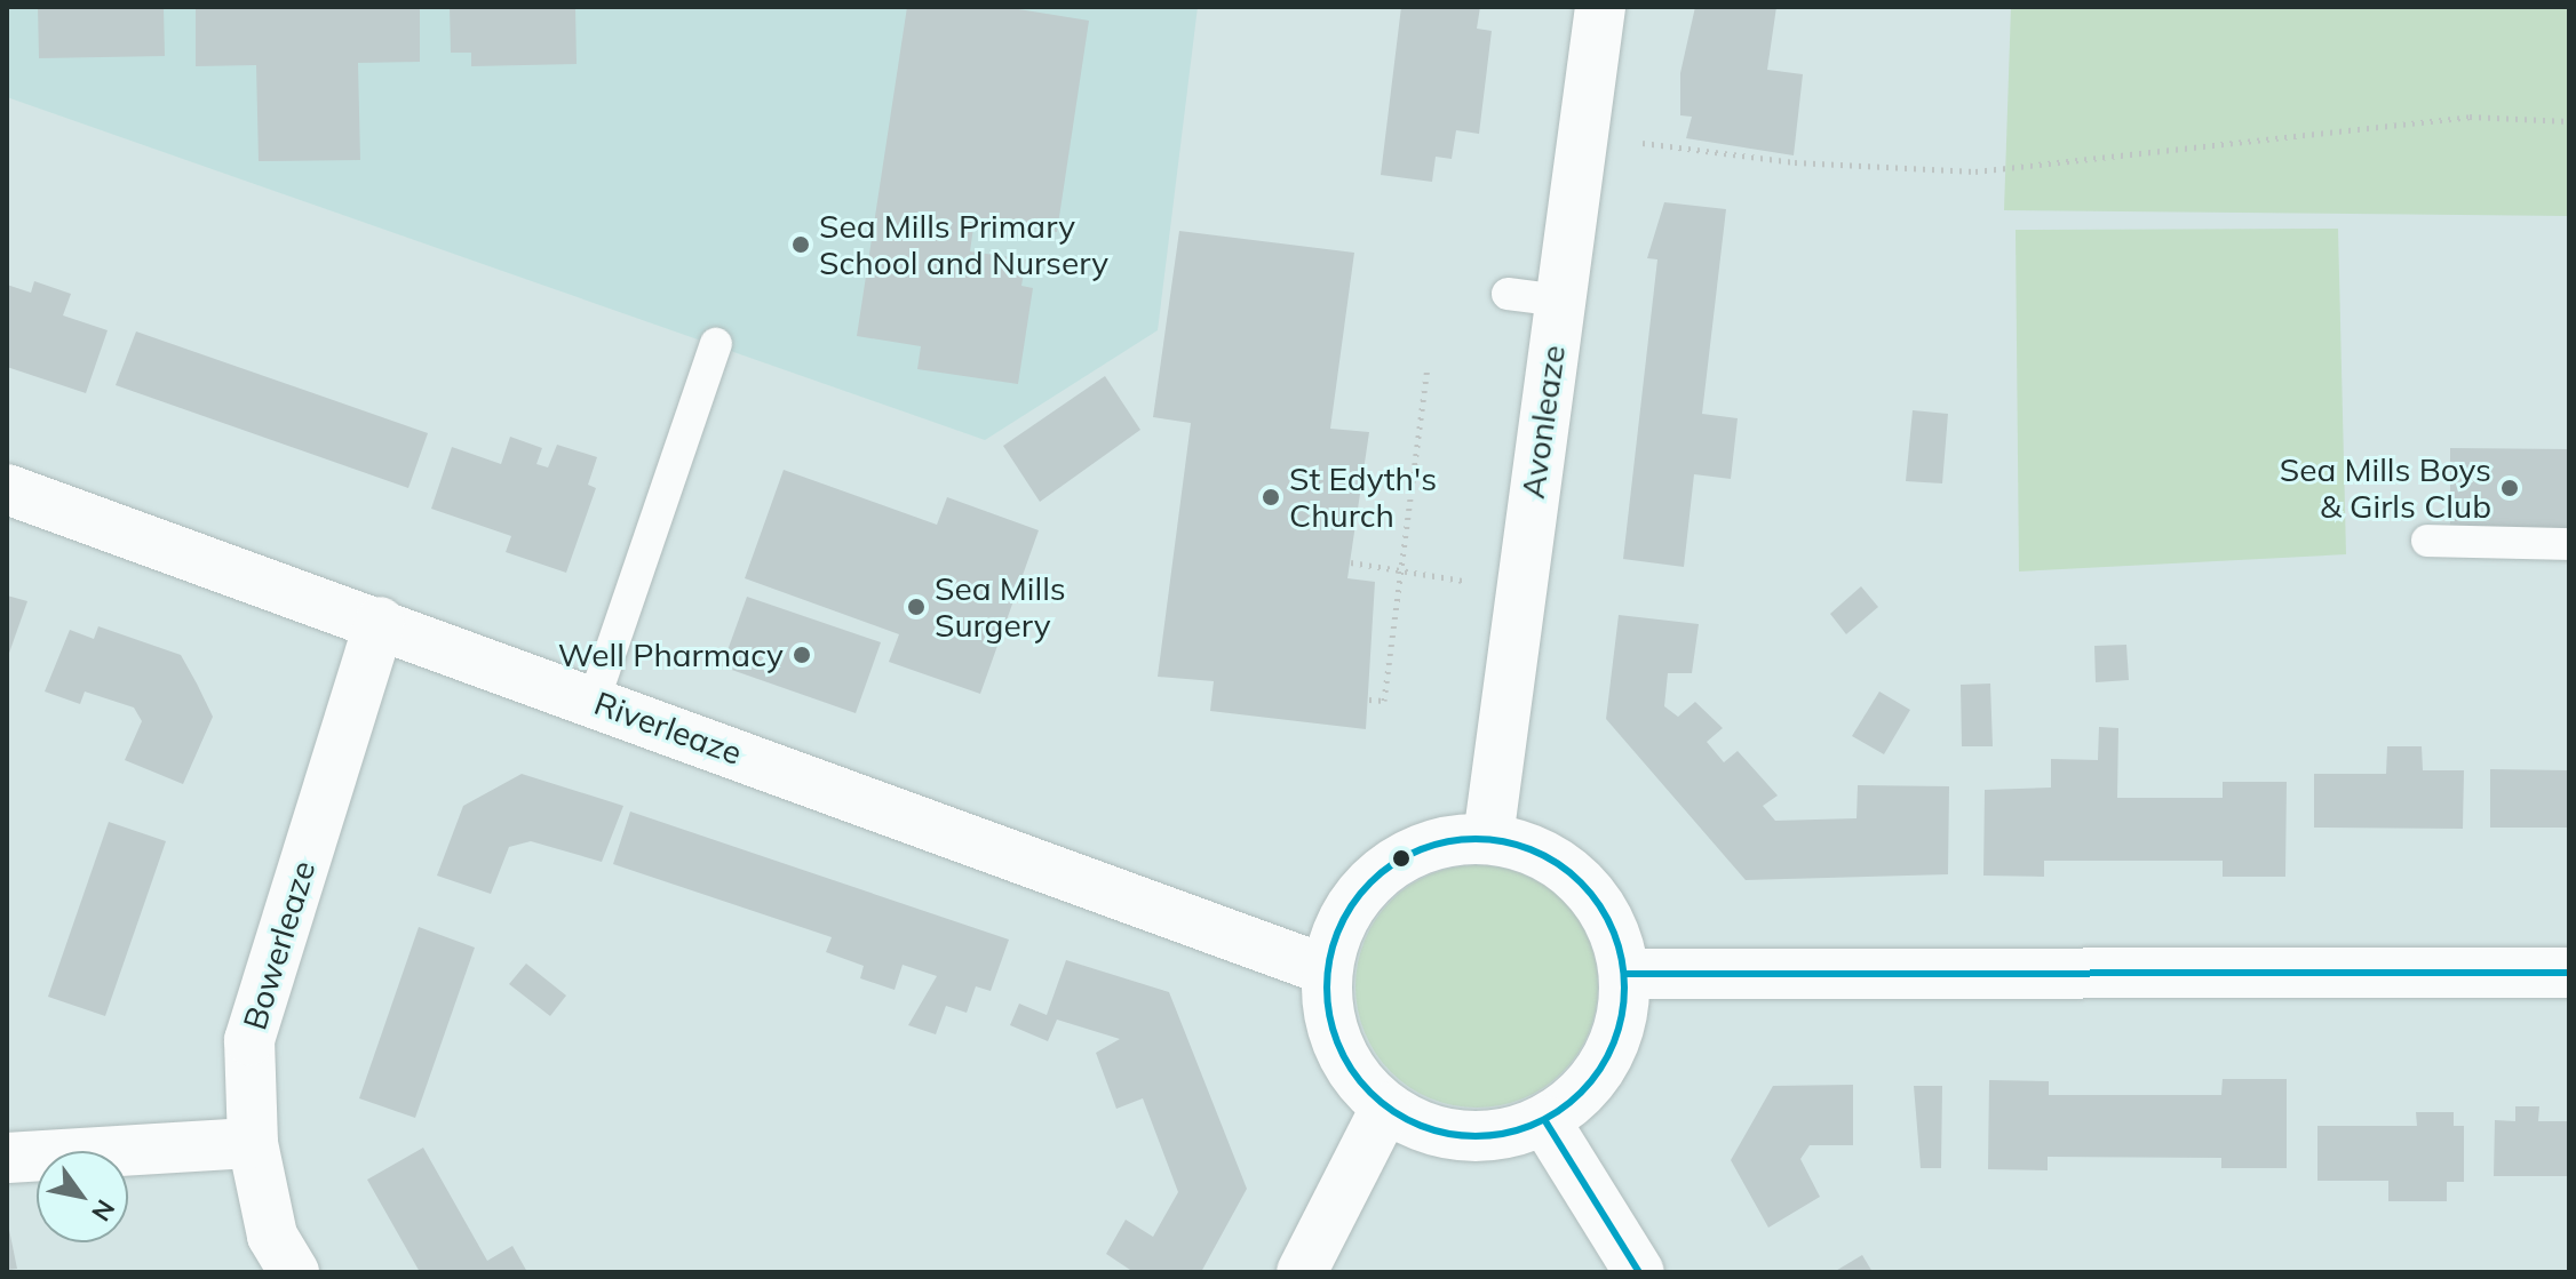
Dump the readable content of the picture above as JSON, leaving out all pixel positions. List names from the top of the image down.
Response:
{
  "streets": {
    "street": ["Avonleaze", "Riverleaze", "Bowerleaze"]
  },
  "crossings": [
    ["Avonleaze", "Riverleaze"],
    ["Riverleaze", "Bowerleaze"]
  ],
  "places": [
    "Sea Mills Primary School and Nursery",
    "Sea Mills Boys & Girls Club",
    "St Edyth's Church",
    "Sea Mills Surgery",
    "Well Pharmacy"
  ],
  "north": "bottom right"
}
